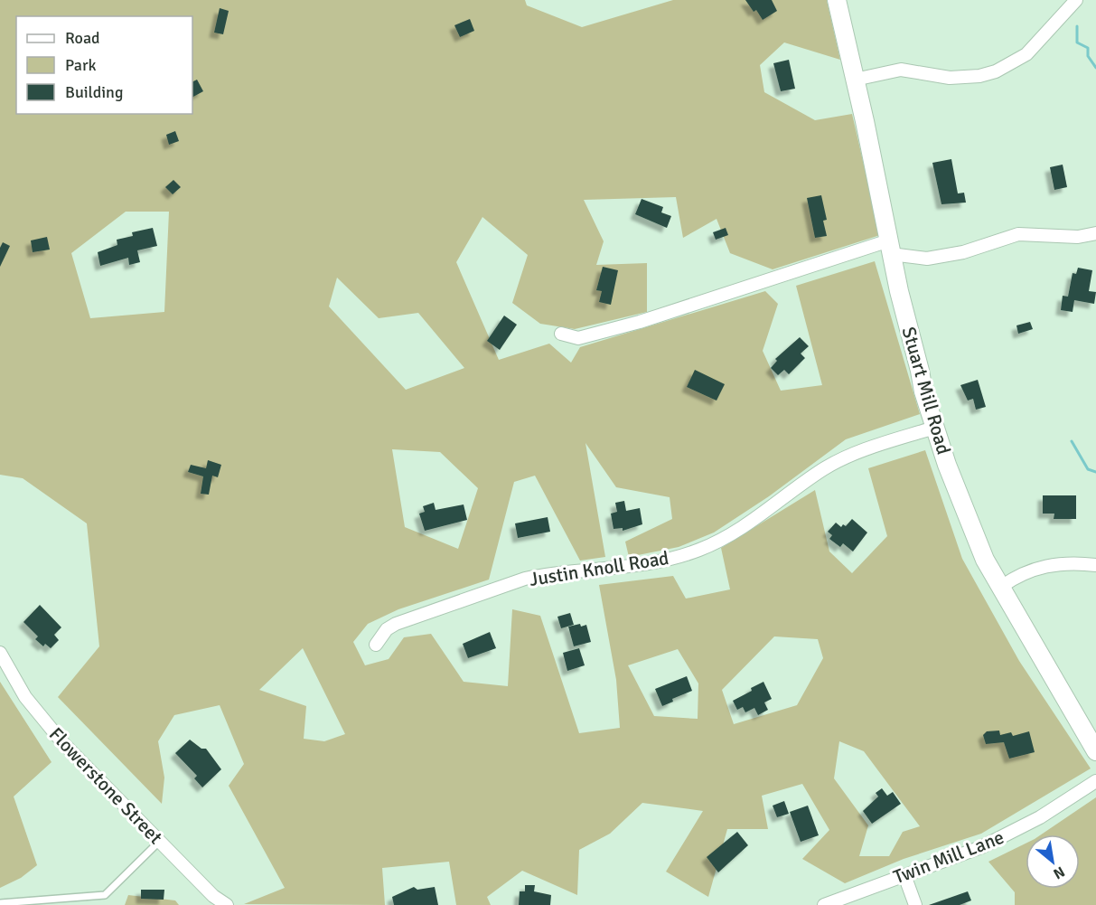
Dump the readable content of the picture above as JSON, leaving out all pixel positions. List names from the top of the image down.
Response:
{
  "streets": {
    "main road": ["Stuart Mill Road"],
    "street": ["Justin Knoll Road", "Flowerstone Street", "Twin Mill Lane"]
  },
  "crossings": [
    ["Stuart Mill Road", "Justin Knoll Road"]
  ],
  "legend": ["Road", "Park", "Building"],
  "north": "bottom right"
}
